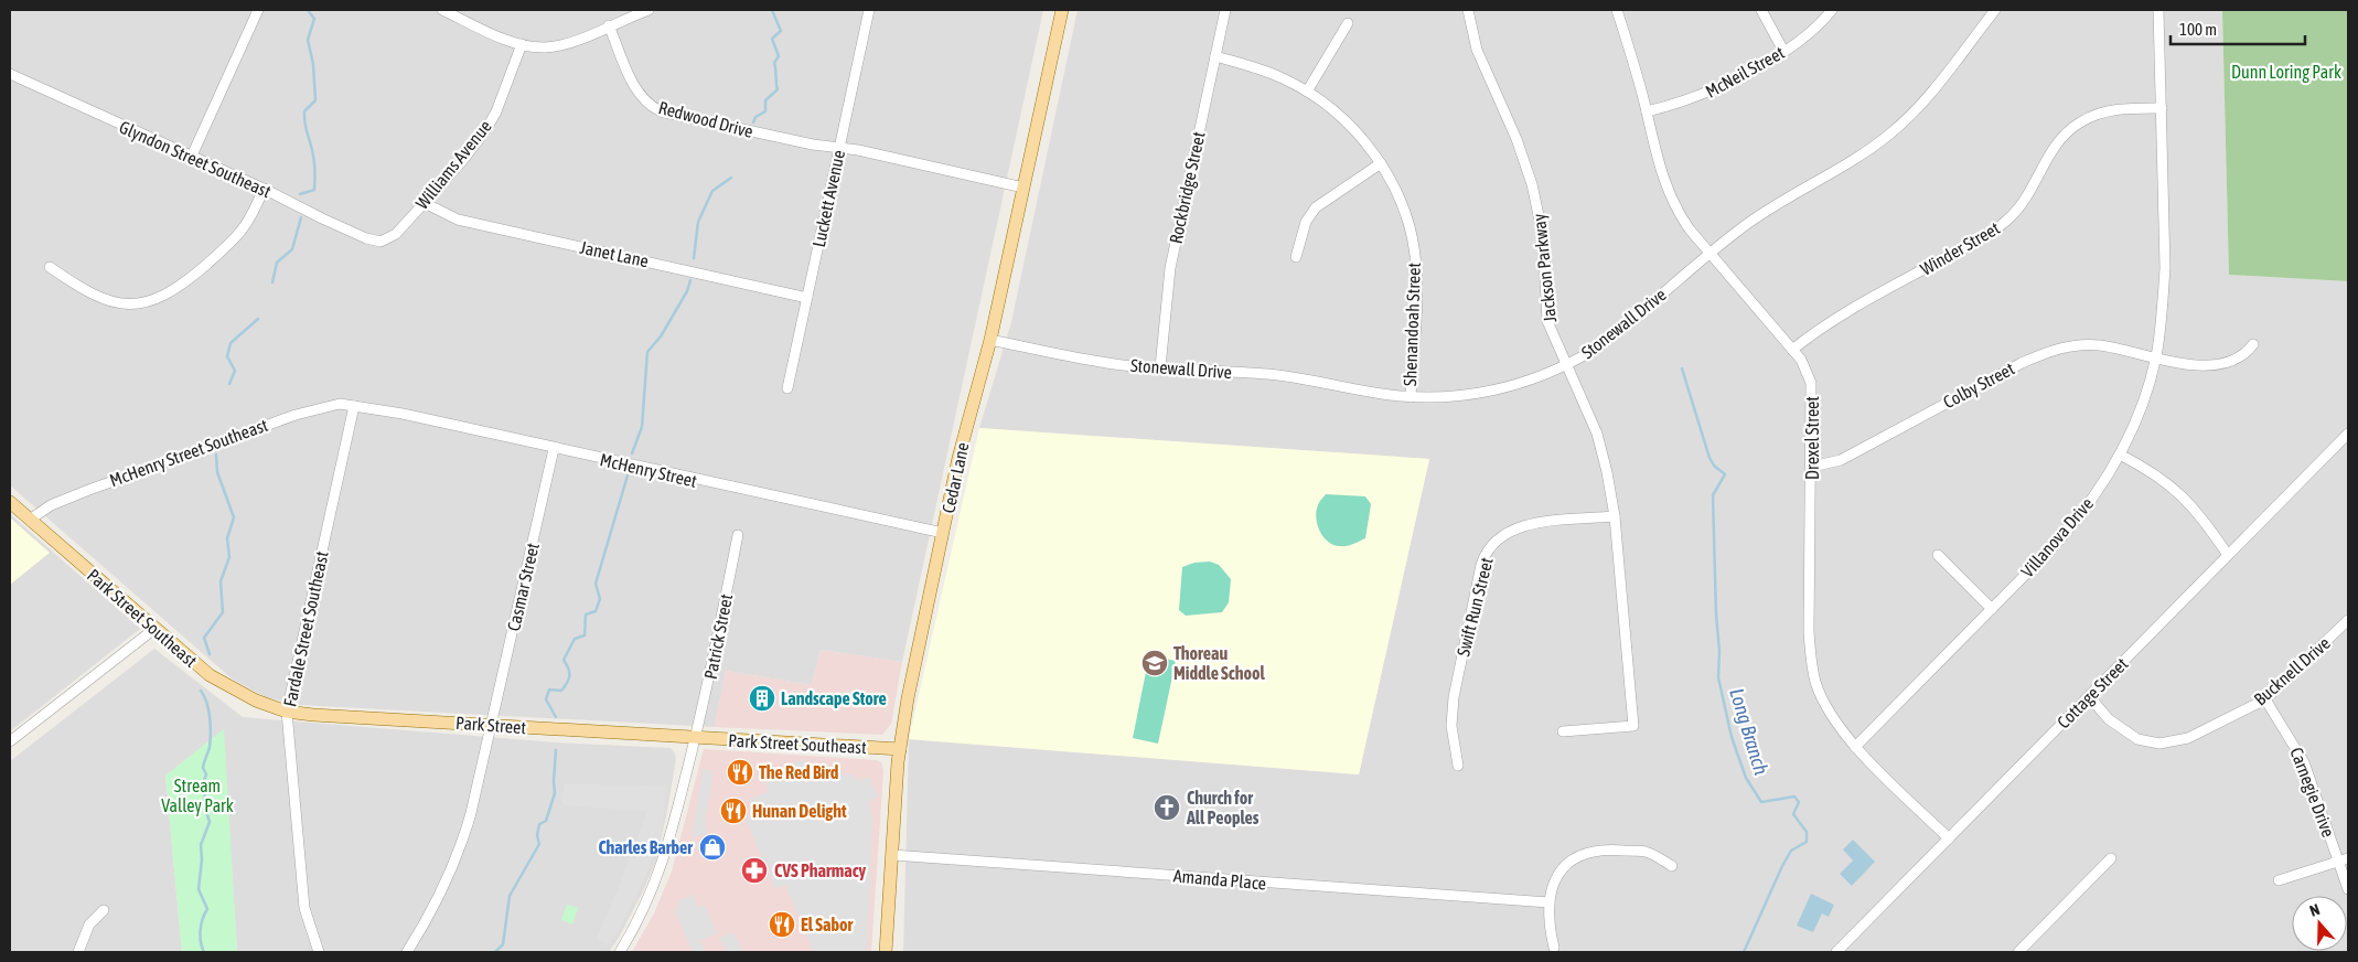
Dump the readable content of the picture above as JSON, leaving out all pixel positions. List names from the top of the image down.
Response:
{
  "streets": {
    "main road": ["Cedar Lane", "Park Street Southeast", "Park Street"],
    "street": [
      "McNeil Street",
      "Redwood Drive",
      "Glyndon Street Southeast",
      "Williams Avenue",
      "Rockbridge Street",
      "Luckett Avenue",
      "Winder Street",
      "Janet Lane",
      "Jackson Parkway",
      "Stonewall Drive",
      "Shenandoah Street",
      "Colby Street",
      "Drexel Street",
      "McHenry Street Southeast",
      "McHenry Street",
      "Villanova Drive",
      "Casmar Street",
      "Swift Run Street",
      "Fardale Street Southeast",
      "Patrick Street",
      "Bucknell Drive",
      "Cottage Street",
      "Carnegie Drive",
      "Amanda Place"
    ]
  },
  "crossings": [
    ["McNeil Street", "Drexel Street"],
    ["Redwood Drive", "Luckett Avenue"],
    ["Redwood Drive", "Cedar Lane"],
    ["Glyndon Street Southeast", "Williams Avenue"],
    ["Williams Avenue", "Janet Lane"],
    ["Rockbridge Street", "Stonewall Drive"],
    ["Rockbridge Street", "Shenandoah Street"],
    ["Luckett Avenue", "Janet Lane"],
    ["Winder Street", "Drexel Street"],
    ["Winder Street", "Villanova Drive"],
    ["Jackson Parkway", "Stonewall Drive"],
    ["Jackson Parkway", "Swift Run Street"],
    ["Stonewall Drive", "Shenandoah Street"],
    ["Stonewall Drive", "Drexel Street"],
    ["Stonewall Drive", "Cedar Lane"],
    ["Colby Street", "Drexel Street"],
    ["Colby Street", "Villanova Drive"],
    ["Drexel Street", "Villanova Drive"],
    ["Drexel Street", "Cottage Street"],
    ["McHenry Street Southeast", "McHenry Street"],
    ["McHenry Street Southeast", "Park Street Southeast"],
    ["McHenry Street Southeast", "Fardale Street Southeast"],
    ["McHenry Street", "Cedar Lane"],
    ["McHenry Street", "Casmar Street"],
    ["McHenry Street", "Fardale Street Southeast"],
    ["Cedar Lane", "Park Street Southeast"],
    ["Cedar Lane", "Amanda Place"],
    ["Casmar Street", "Park Street"],
    ["Park Street Southeast", "Fardale Street Southeast"],
    ["Park Street Southeast", "Patrick Street"],
    ["Park Street Southeast", "Park Street"],
    ["Fardale Street Southeast", "Park Street"],
    ["Patrick Street", "Park Street"],
    ["Bucknell Drive", "Cottage Street"],
    ["Bucknell Drive", "Carnegie Drive"]
  ],
  "water": ["Long Branch"],
  "parks": ["Dunn Loring Park", "Stream Valley Park"],
  "places": {
    "school or university": ["Thoreau Middle School"],
    "building": ["Landscape Store"],
    "restaurant": ["The Red Bird", "Hunan Delight", "El Sabor"],
    "church": ["Church for All Peoples"],
    "shop": ["Charles Barber"],
    "pharmacy": ["CVS Pharmacy"]
  },
  "scale_bar": "100 m",
  "north": "top"
}
